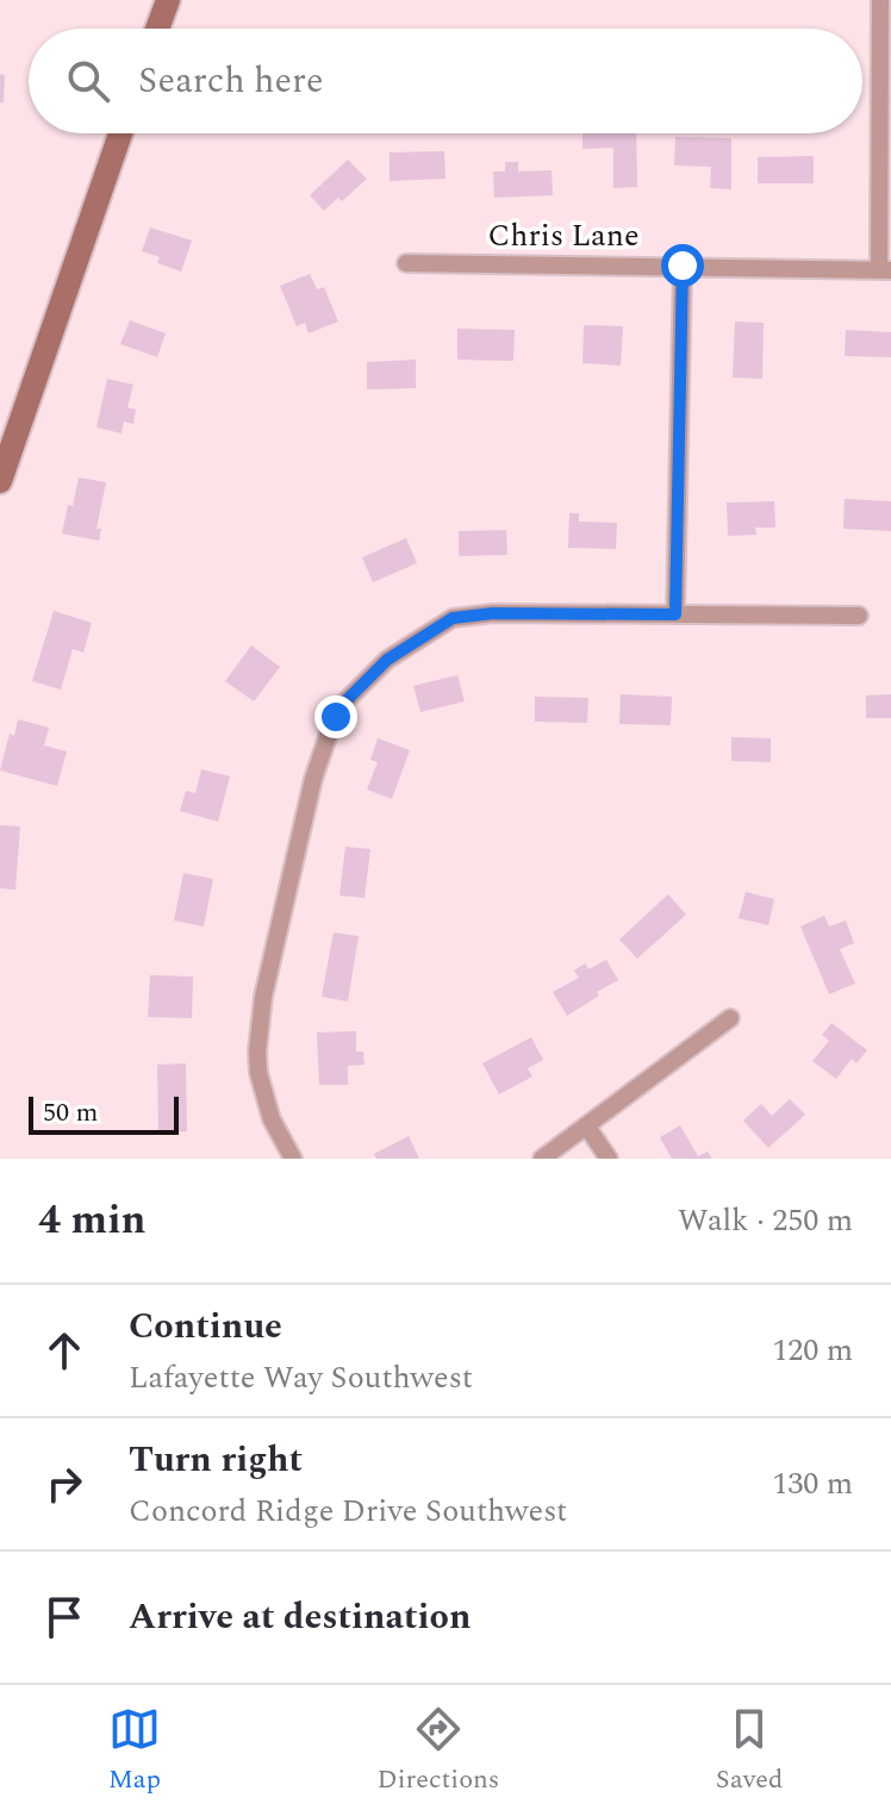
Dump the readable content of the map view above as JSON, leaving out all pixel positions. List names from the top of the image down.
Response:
{
  "streets": {
    "street": ["Chris Lane"]
  },
  "scale_bar": "50 m",
  "page": {
    "search": "Search here",
    "scale": "50 m",
    "heading": ["4 min", "Walk · 250 m"],
    "list": [
      ["Continue", "Lafayette Way Southwest", "120 m"],
      ["Turn right", "Concord Ridge Drive Southwest", "130 m"],
      "Arrive at destination"
    ],
    "nav": ["Map", "Directions", "Saved"]
  }
}
